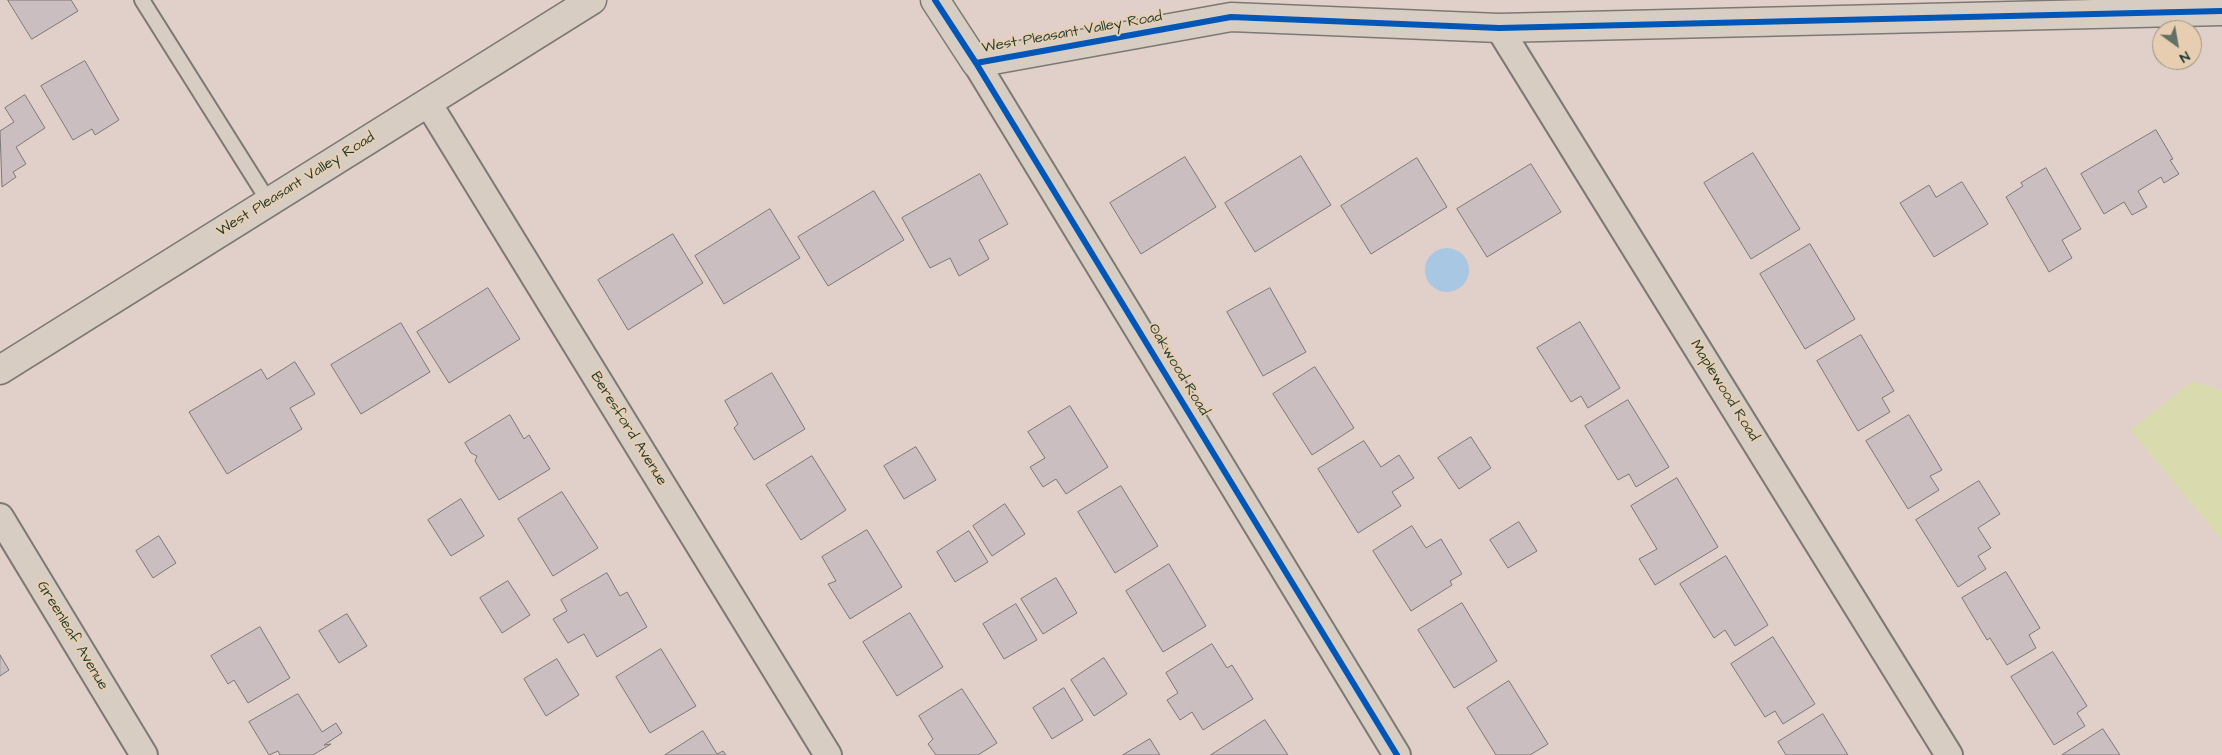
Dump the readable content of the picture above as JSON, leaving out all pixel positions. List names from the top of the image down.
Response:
{
  "streets": {
    "street": [
      "West Pleasant Valley Road",
      "Oakwood Road",
      "Maplewood Road",
      "Beresford Avenue",
      "Greenleaf Avenue"
    ]
  },
  "crossings": [
    ["West Pleasant Valley Road", "Oakwood Road"],
    ["West Pleasant Valley Road", "Maplewood Road"],
    ["West Pleasant Valley Road", "Beresford Avenue"]
  ],
  "north": "bottom right"
}
